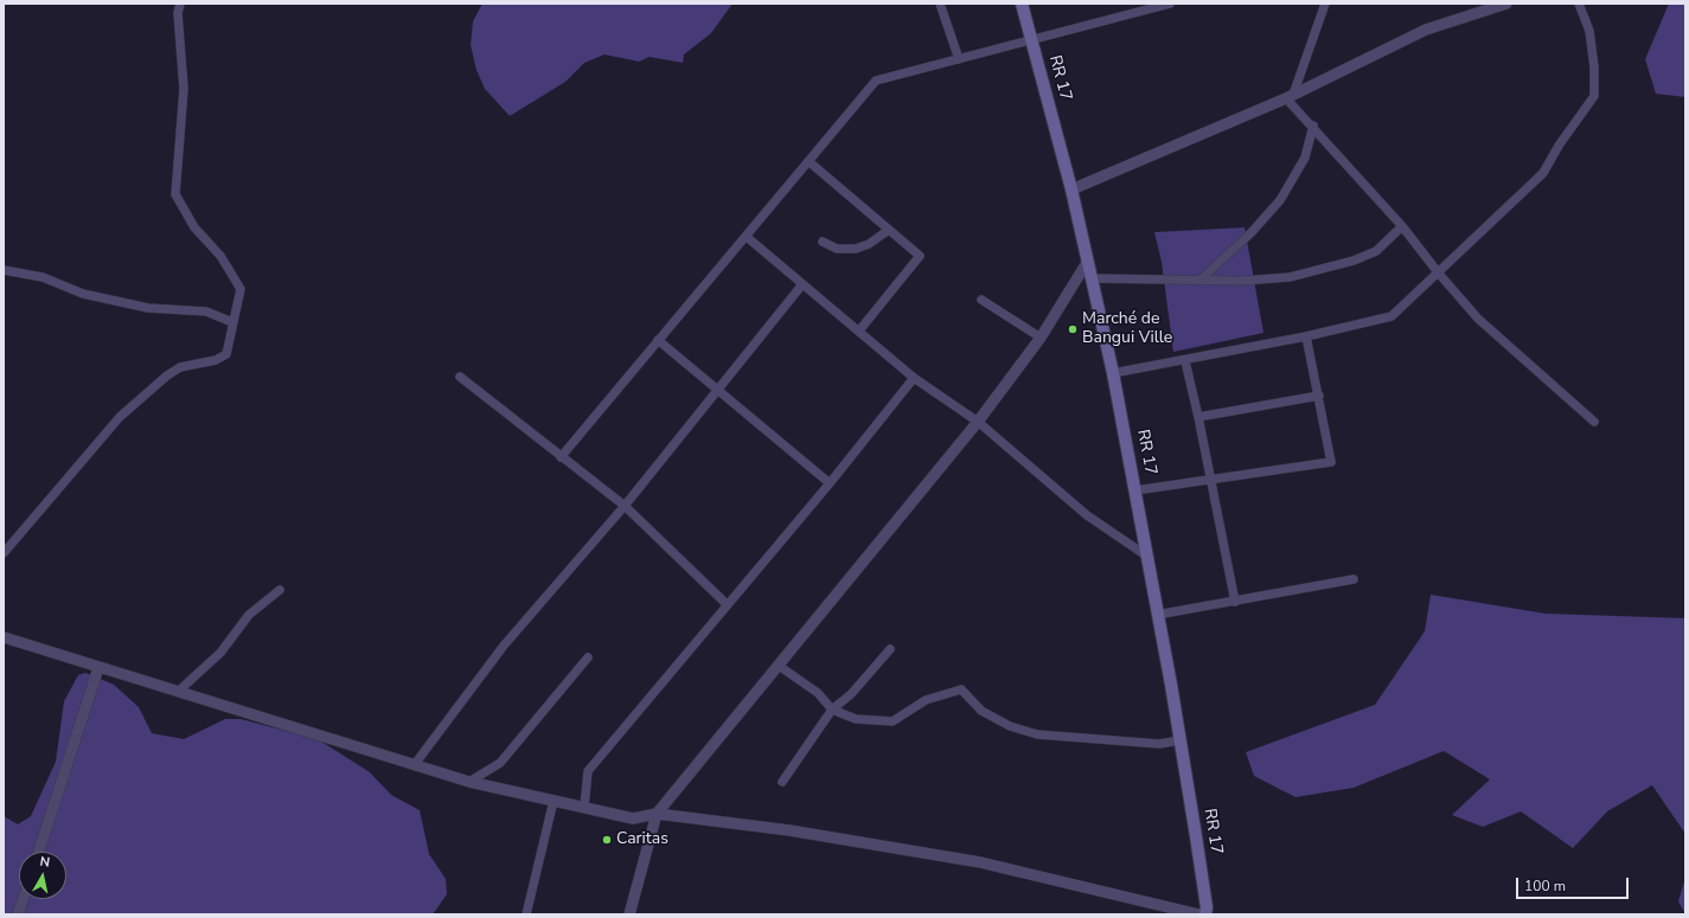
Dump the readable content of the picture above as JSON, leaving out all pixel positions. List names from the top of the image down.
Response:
{
  "streets": {
    "main road": ["RR 17"]
  },
  "places": ["Marché de Bangui Ville", "Caritas"],
  "scale_bar": "100 m",
  "north": "top"
}
